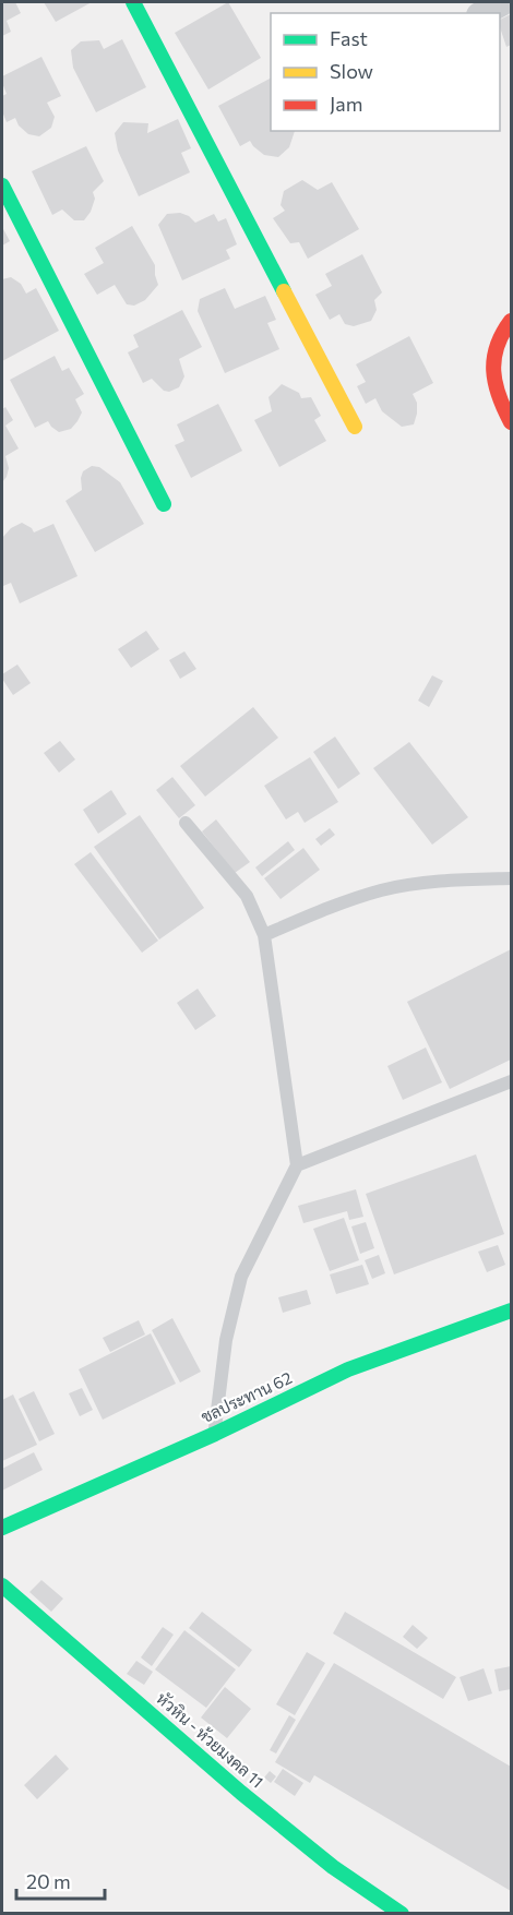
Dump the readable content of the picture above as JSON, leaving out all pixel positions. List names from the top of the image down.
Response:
{
  "streets": {
    "street": ["ชลประทาน 62", "หัวหิน - ห้วยมงคล 11"]
  },
  "legend": ["Fast", "Slow", "Jam"],
  "scale_bar": "20 m"
}
